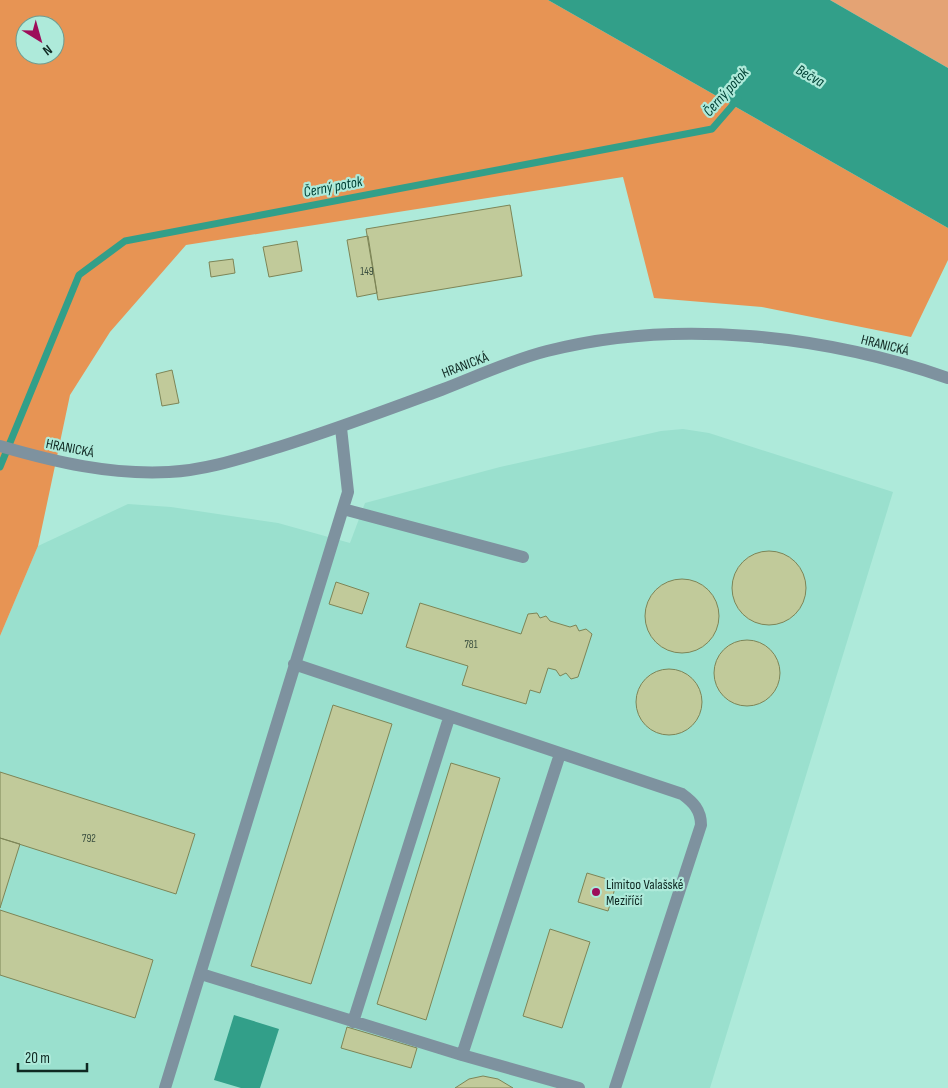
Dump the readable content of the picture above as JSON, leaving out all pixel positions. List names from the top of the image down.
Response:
{
  "streets": {
    "street": ["HRANICKÁ"]
  },
  "water": ["Bečva", "Černý potok"],
  "places": ["Limitoo Valašské Meziříčí"],
  "house_numbers": ["149", "781", "792"],
  "scale_bar": "20 m",
  "north": "bottom right"
}
